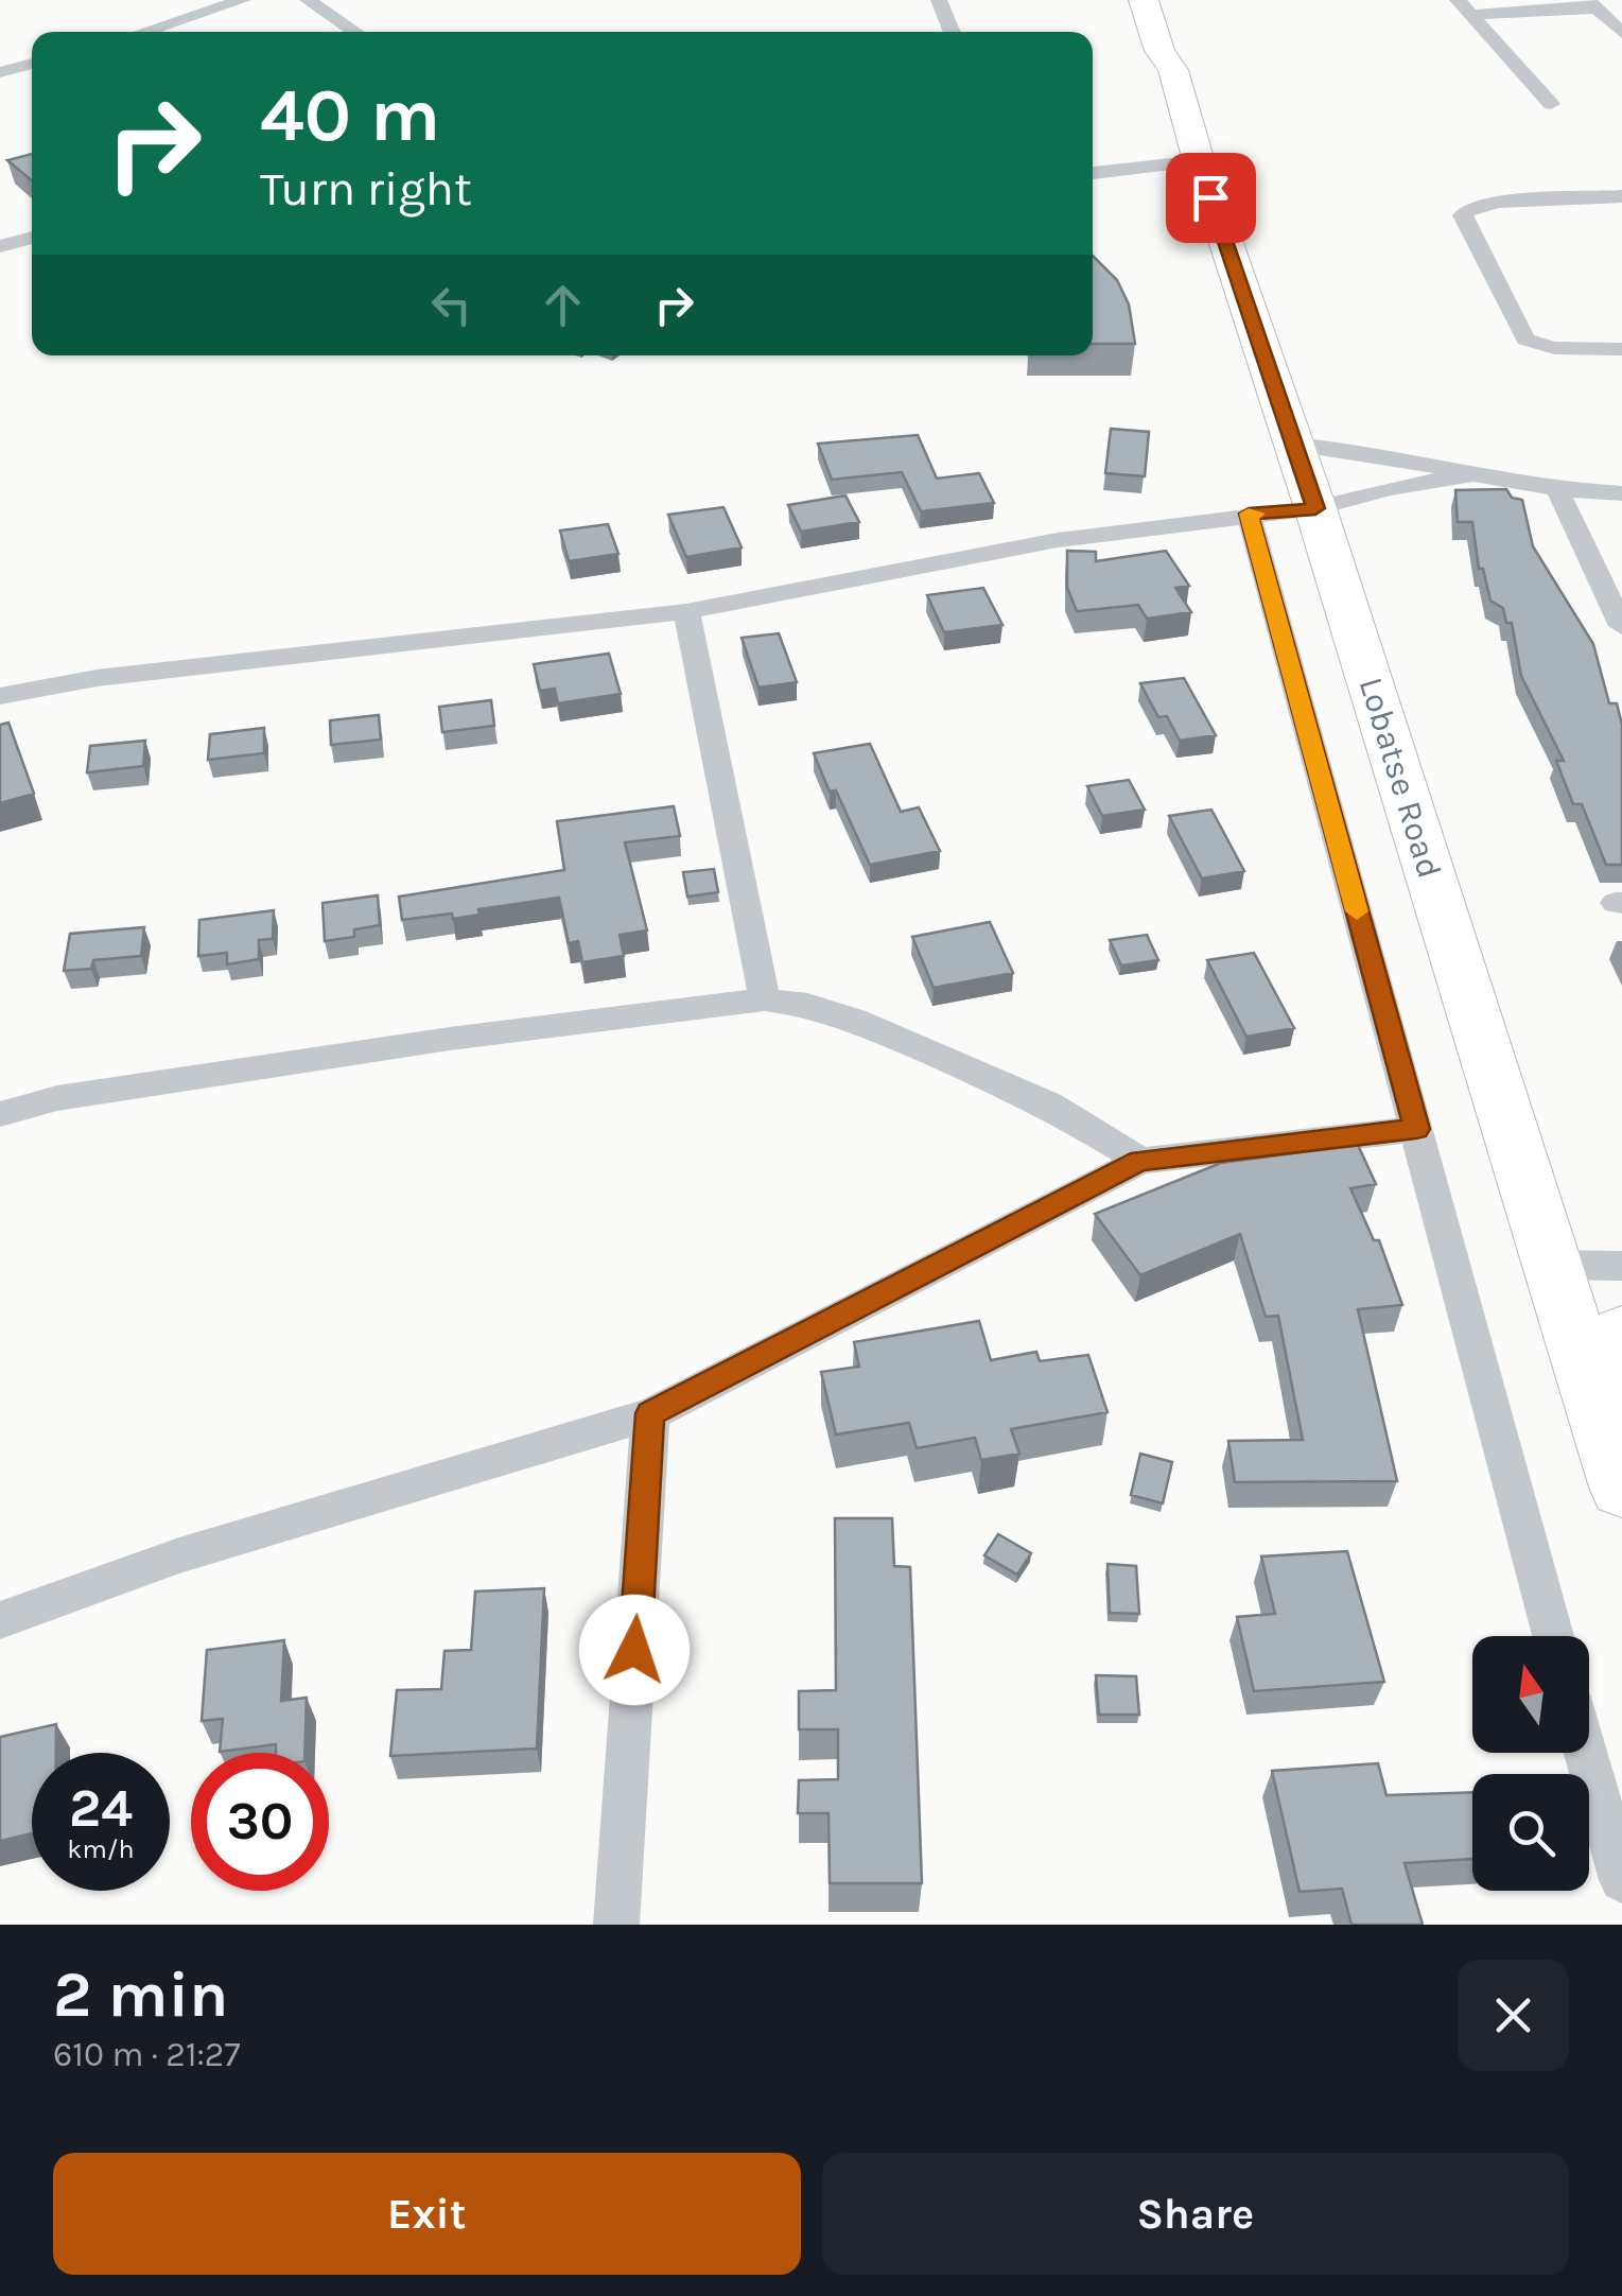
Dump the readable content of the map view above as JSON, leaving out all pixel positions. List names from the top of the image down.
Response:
{
  "streets": {
    "highway": ["Lobatse Road"]
  },
  "north": "top",
  "page": {
    "turn": ["40 m", "Turn right"],
    "speed": "24 km/h",
    "limit": "30",
    "heading": ["2 min", "610 m · 21:27"],
    "buttons": ["Exit", "Share"]
  }
}
